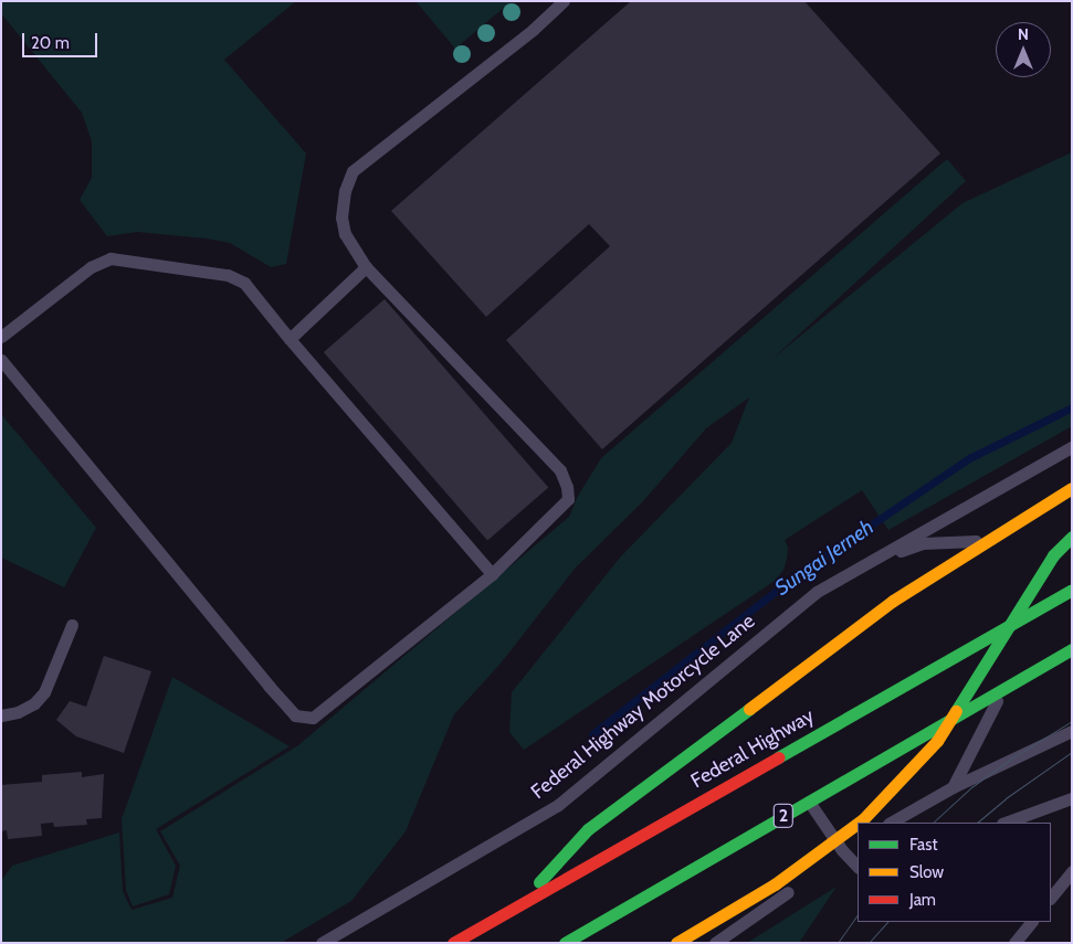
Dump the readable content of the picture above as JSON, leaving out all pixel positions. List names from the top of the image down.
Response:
{
  "streets": {
    "highway": ["Federal Highway", "2"],
    "lane": ["Federal Highway Motorcycle Lane"]
  },
  "water": ["Sungai Jerneh"],
  "legend": ["Fast", "Slow", "Jam"],
  "scale_bar": "20 m",
  "north": "top"
}
